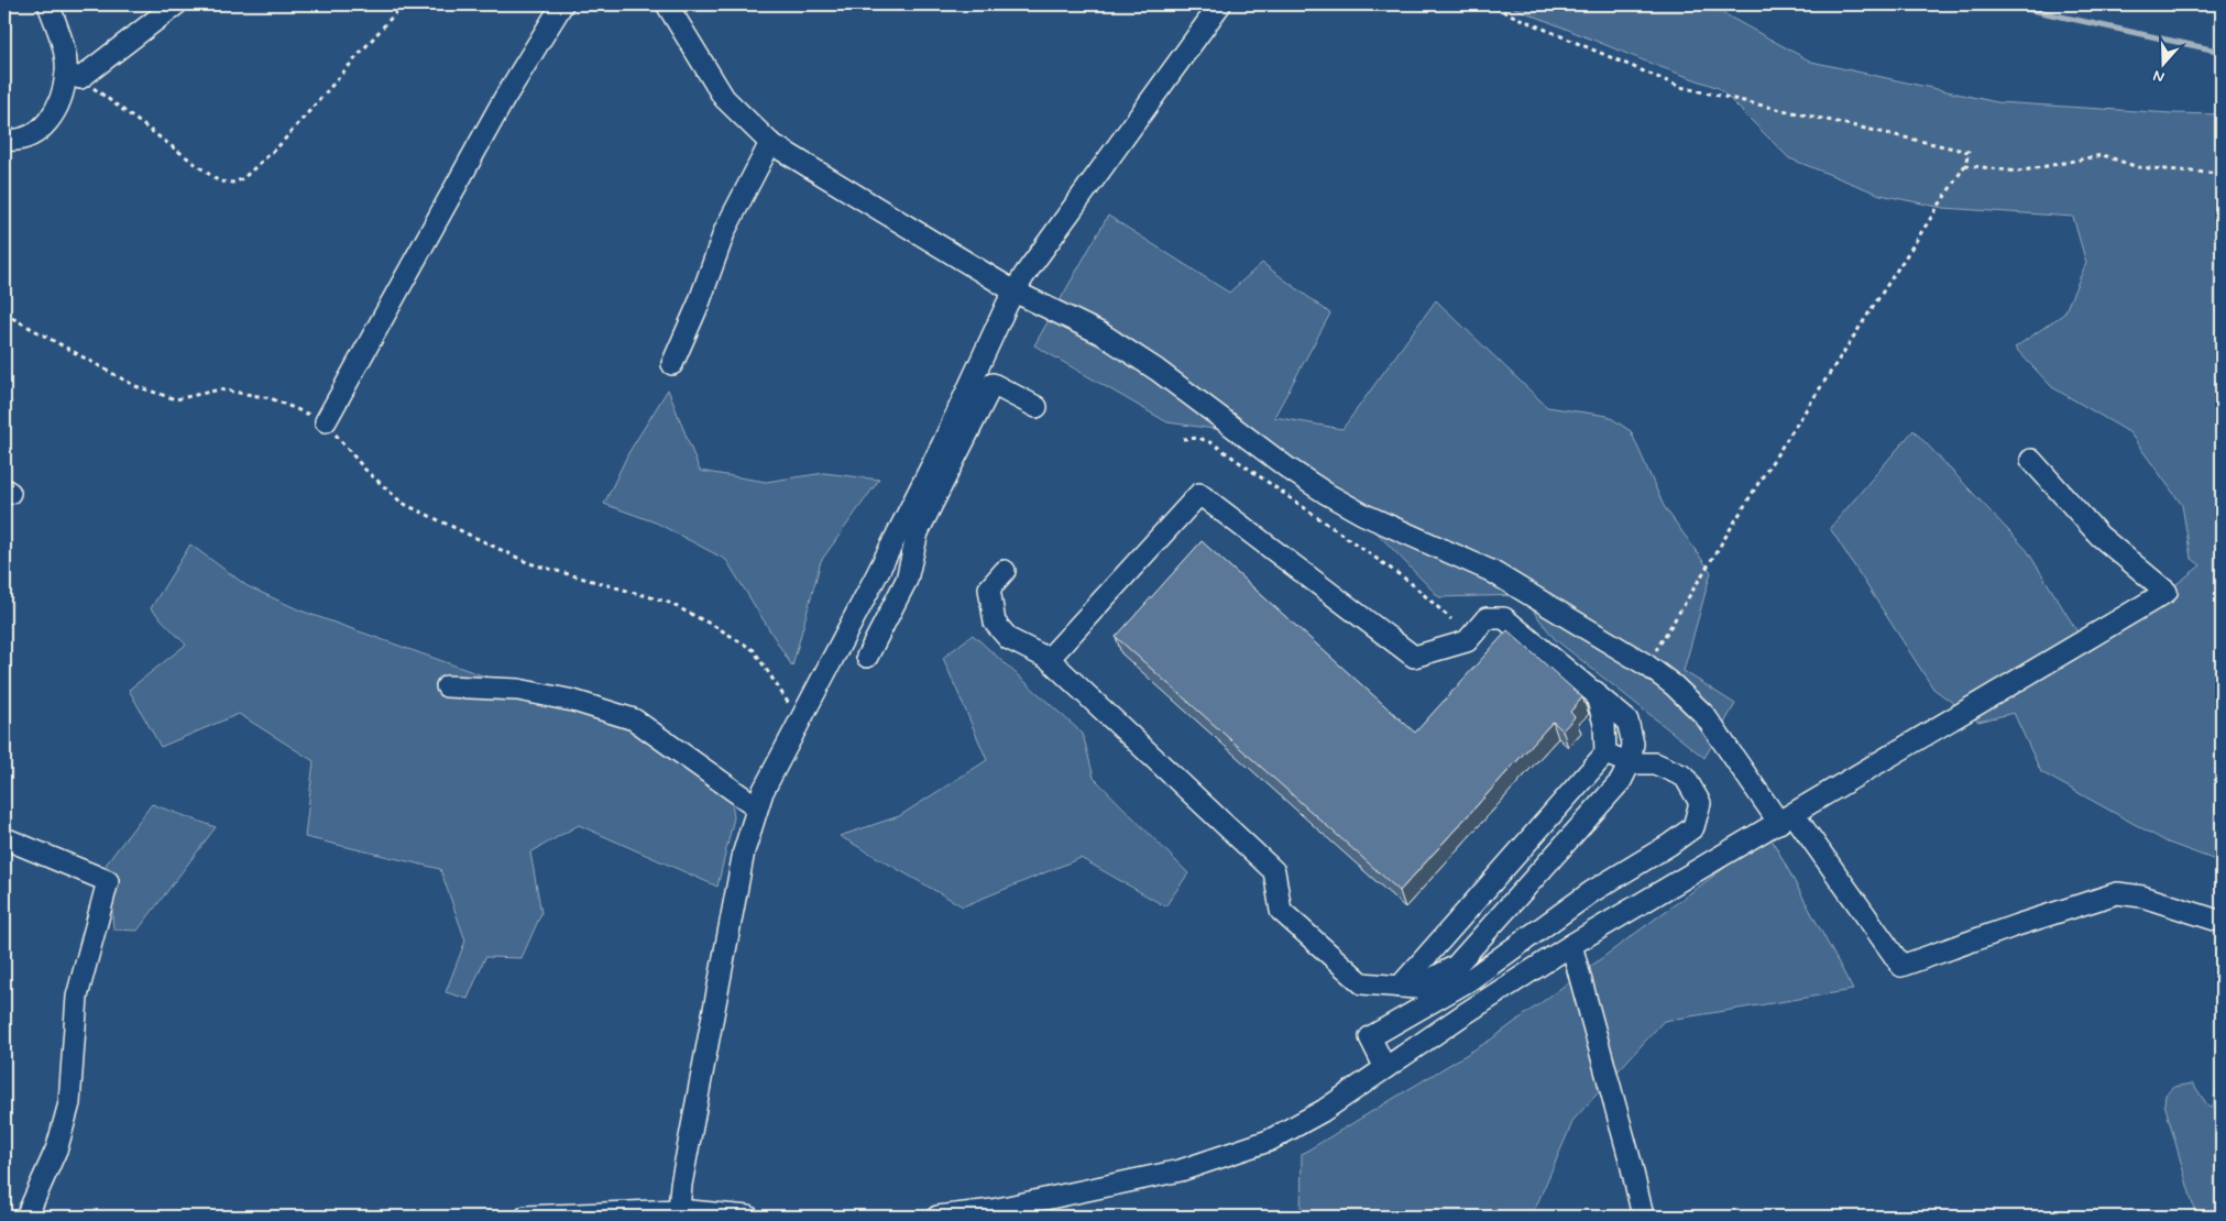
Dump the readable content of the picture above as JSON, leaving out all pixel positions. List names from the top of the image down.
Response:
{
  "north": "bottom"
}
